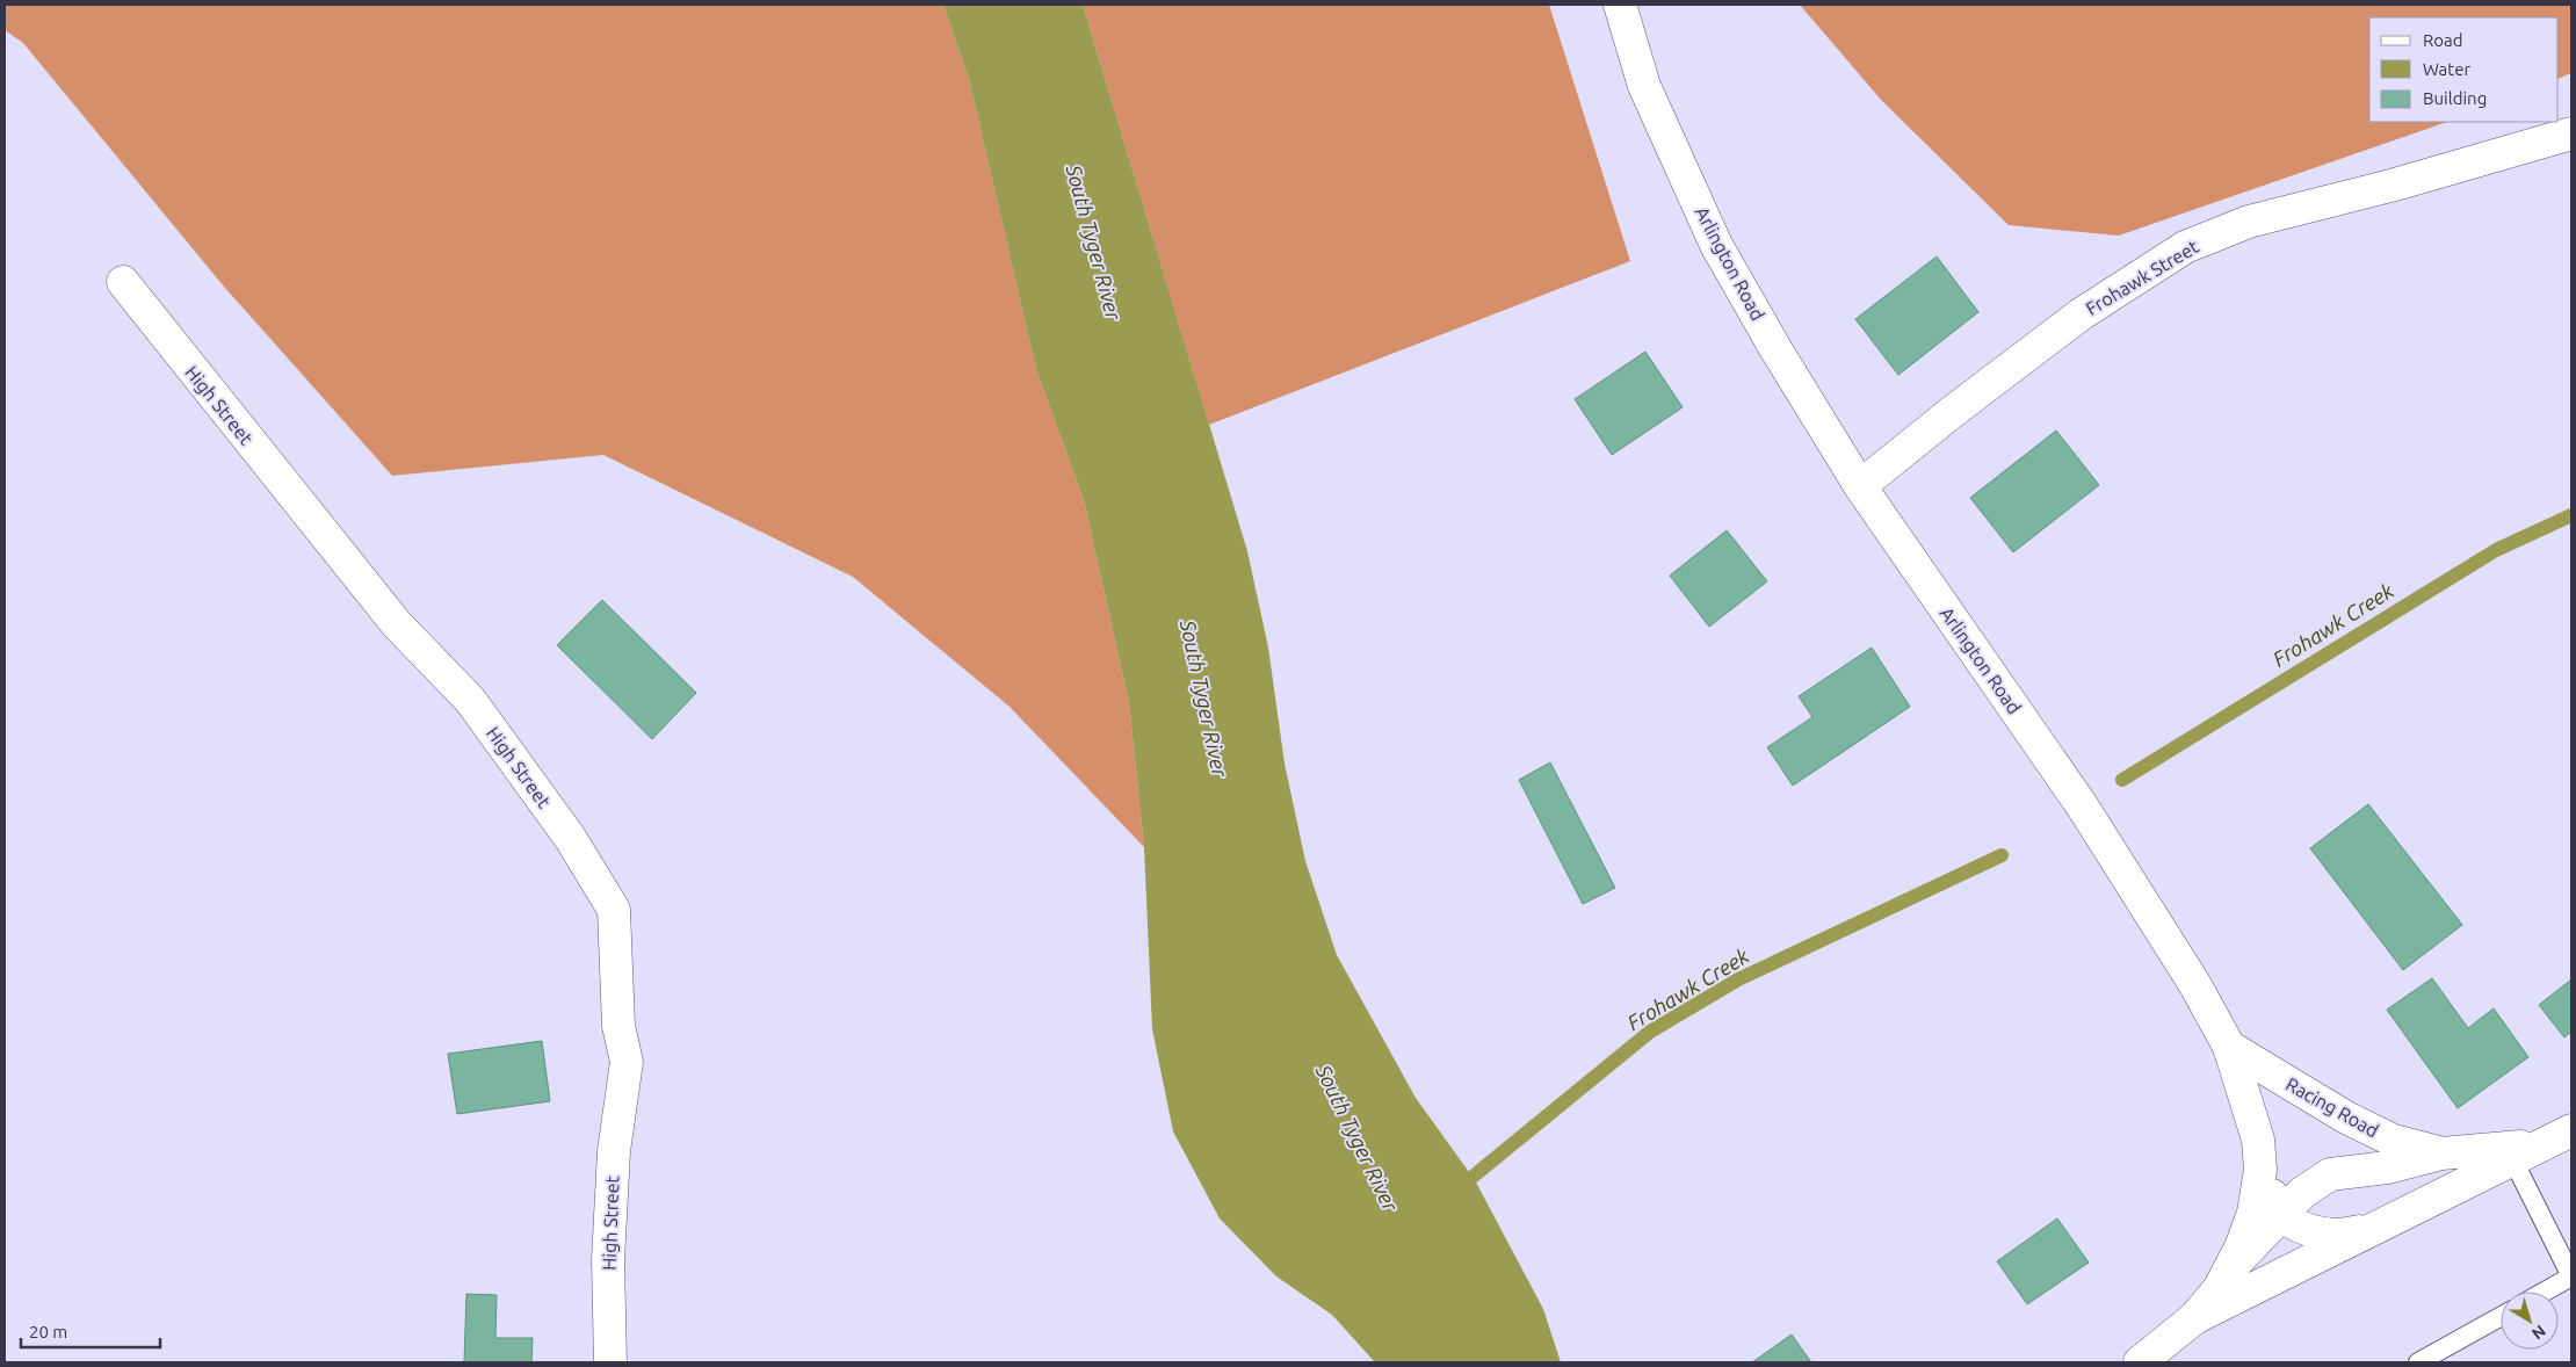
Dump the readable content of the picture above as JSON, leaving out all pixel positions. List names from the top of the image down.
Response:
{
  "streets": {
    "street": [
      "Arlington Road",
      "Frohawk Street",
      "High Street",
      "Racing Road"
    ]
  },
  "crossings": [
    ["Arlington Road", "Frohawk Street"],
    ["Arlington Road", "Racing Road"]
  ],
  "water": ["South Tyger River", "Frohawk Creek"],
  "legend": ["Road", "Water", "Building"],
  "scale_bar": "20 m",
  "north": "bottom right"
}
